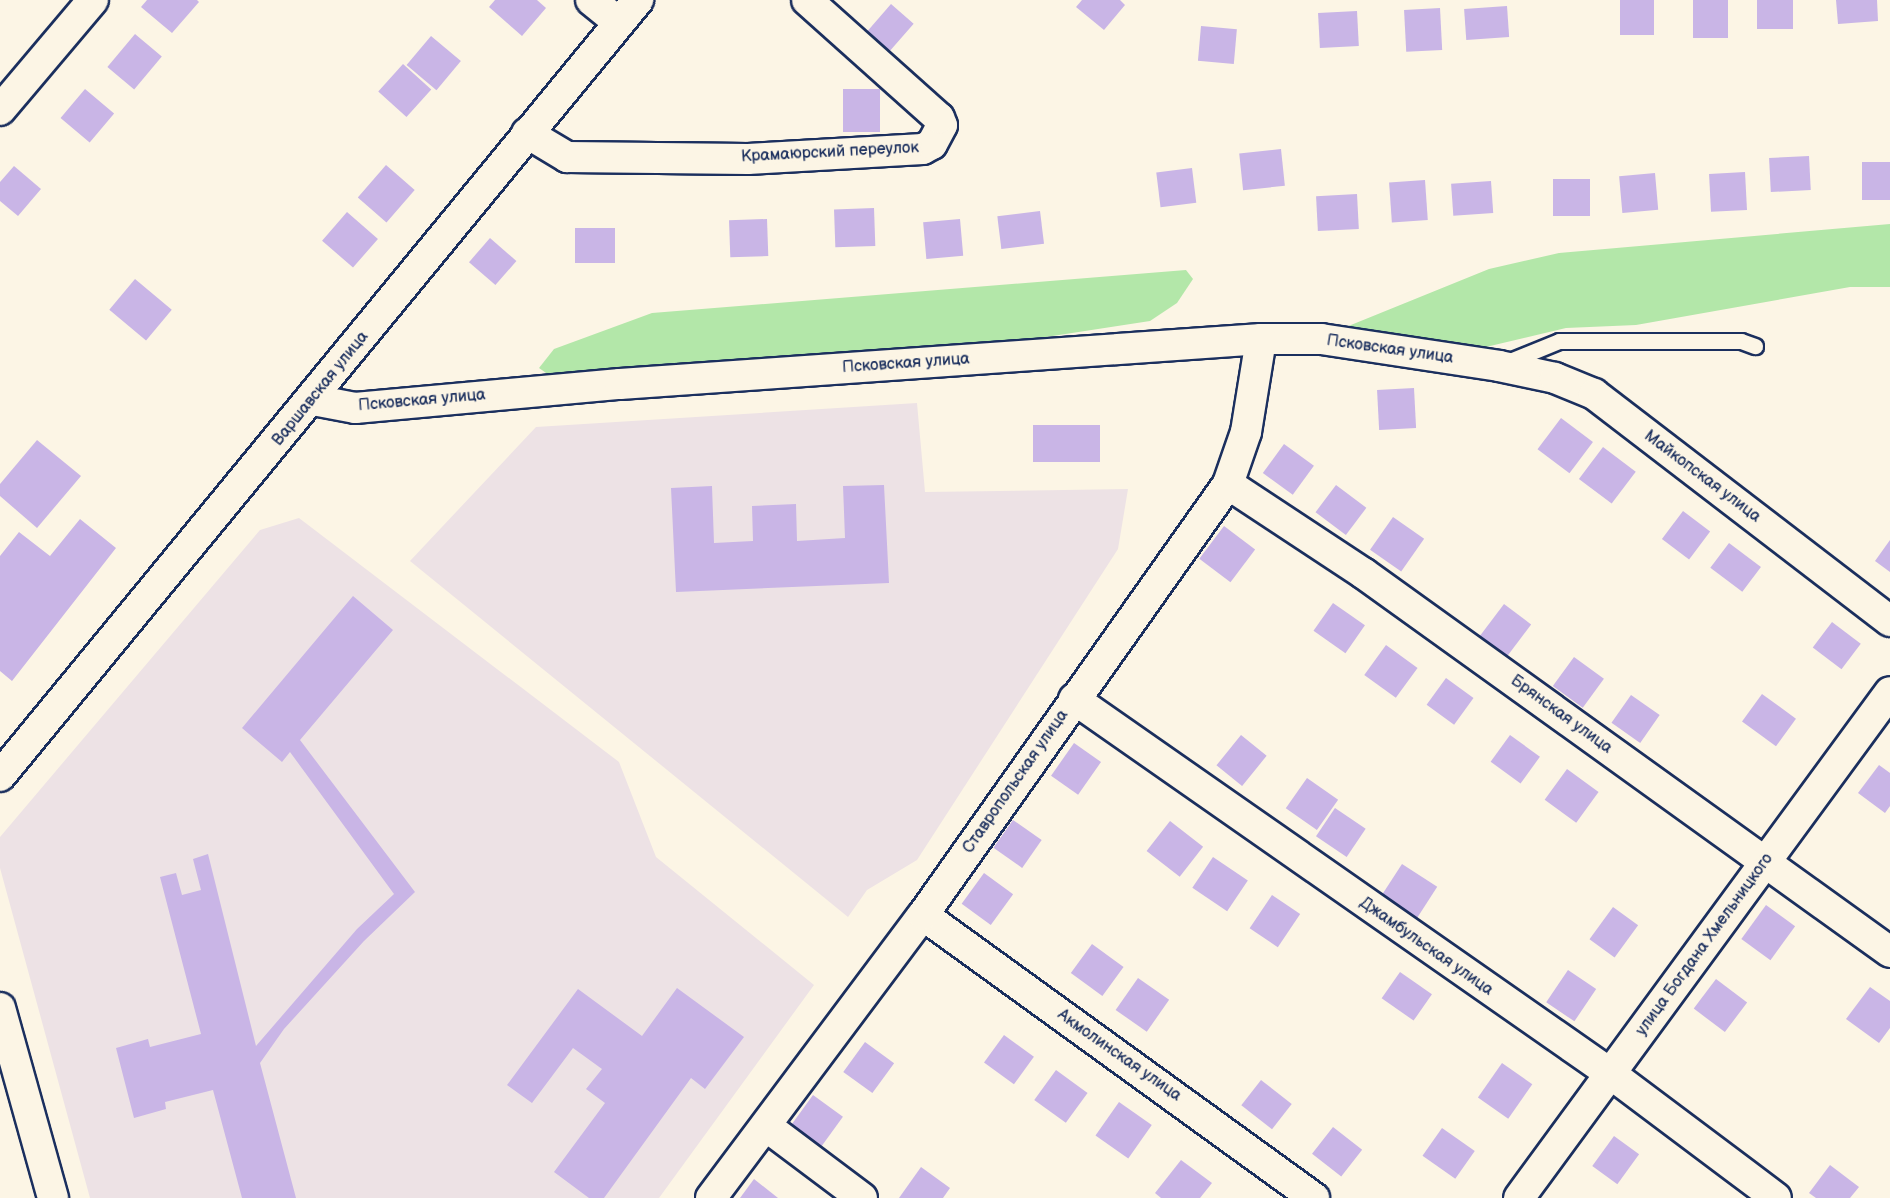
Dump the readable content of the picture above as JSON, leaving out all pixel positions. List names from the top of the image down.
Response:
{
  "streets": {
    "street": [
      "Крамаюрский переулок",
      "Псковская улица",
      "Варшавская улица",
      "Майкопская улица",
      "Брянская улица",
      "Ставропольская улица",
      "улица Богдана Хмельницкого",
      "Джамбульская улица",
      "Акмолинская улица"
    ]
  },
  "crossings": [
    ["Крамаюрский переулок", "Варшавская улица"],
    ["Псковская улица", "Варшавская улица"],
    ["Псковская улица", "Майкопская улица"],
    ["Псковская улица", "Ставропольская улица"],
    ["Брянская улица", "Ставропольская улица"],
    ["Брянская улица", "улица Богдана Хмельницкого"],
    ["Ставропольская улица", "Джамбульская улица"],
    ["Ставропольская улица", "Акмолинская улица"],
    ["улица Богдана Хмельницкого", "Джамбульская улица"]
  ]
}
